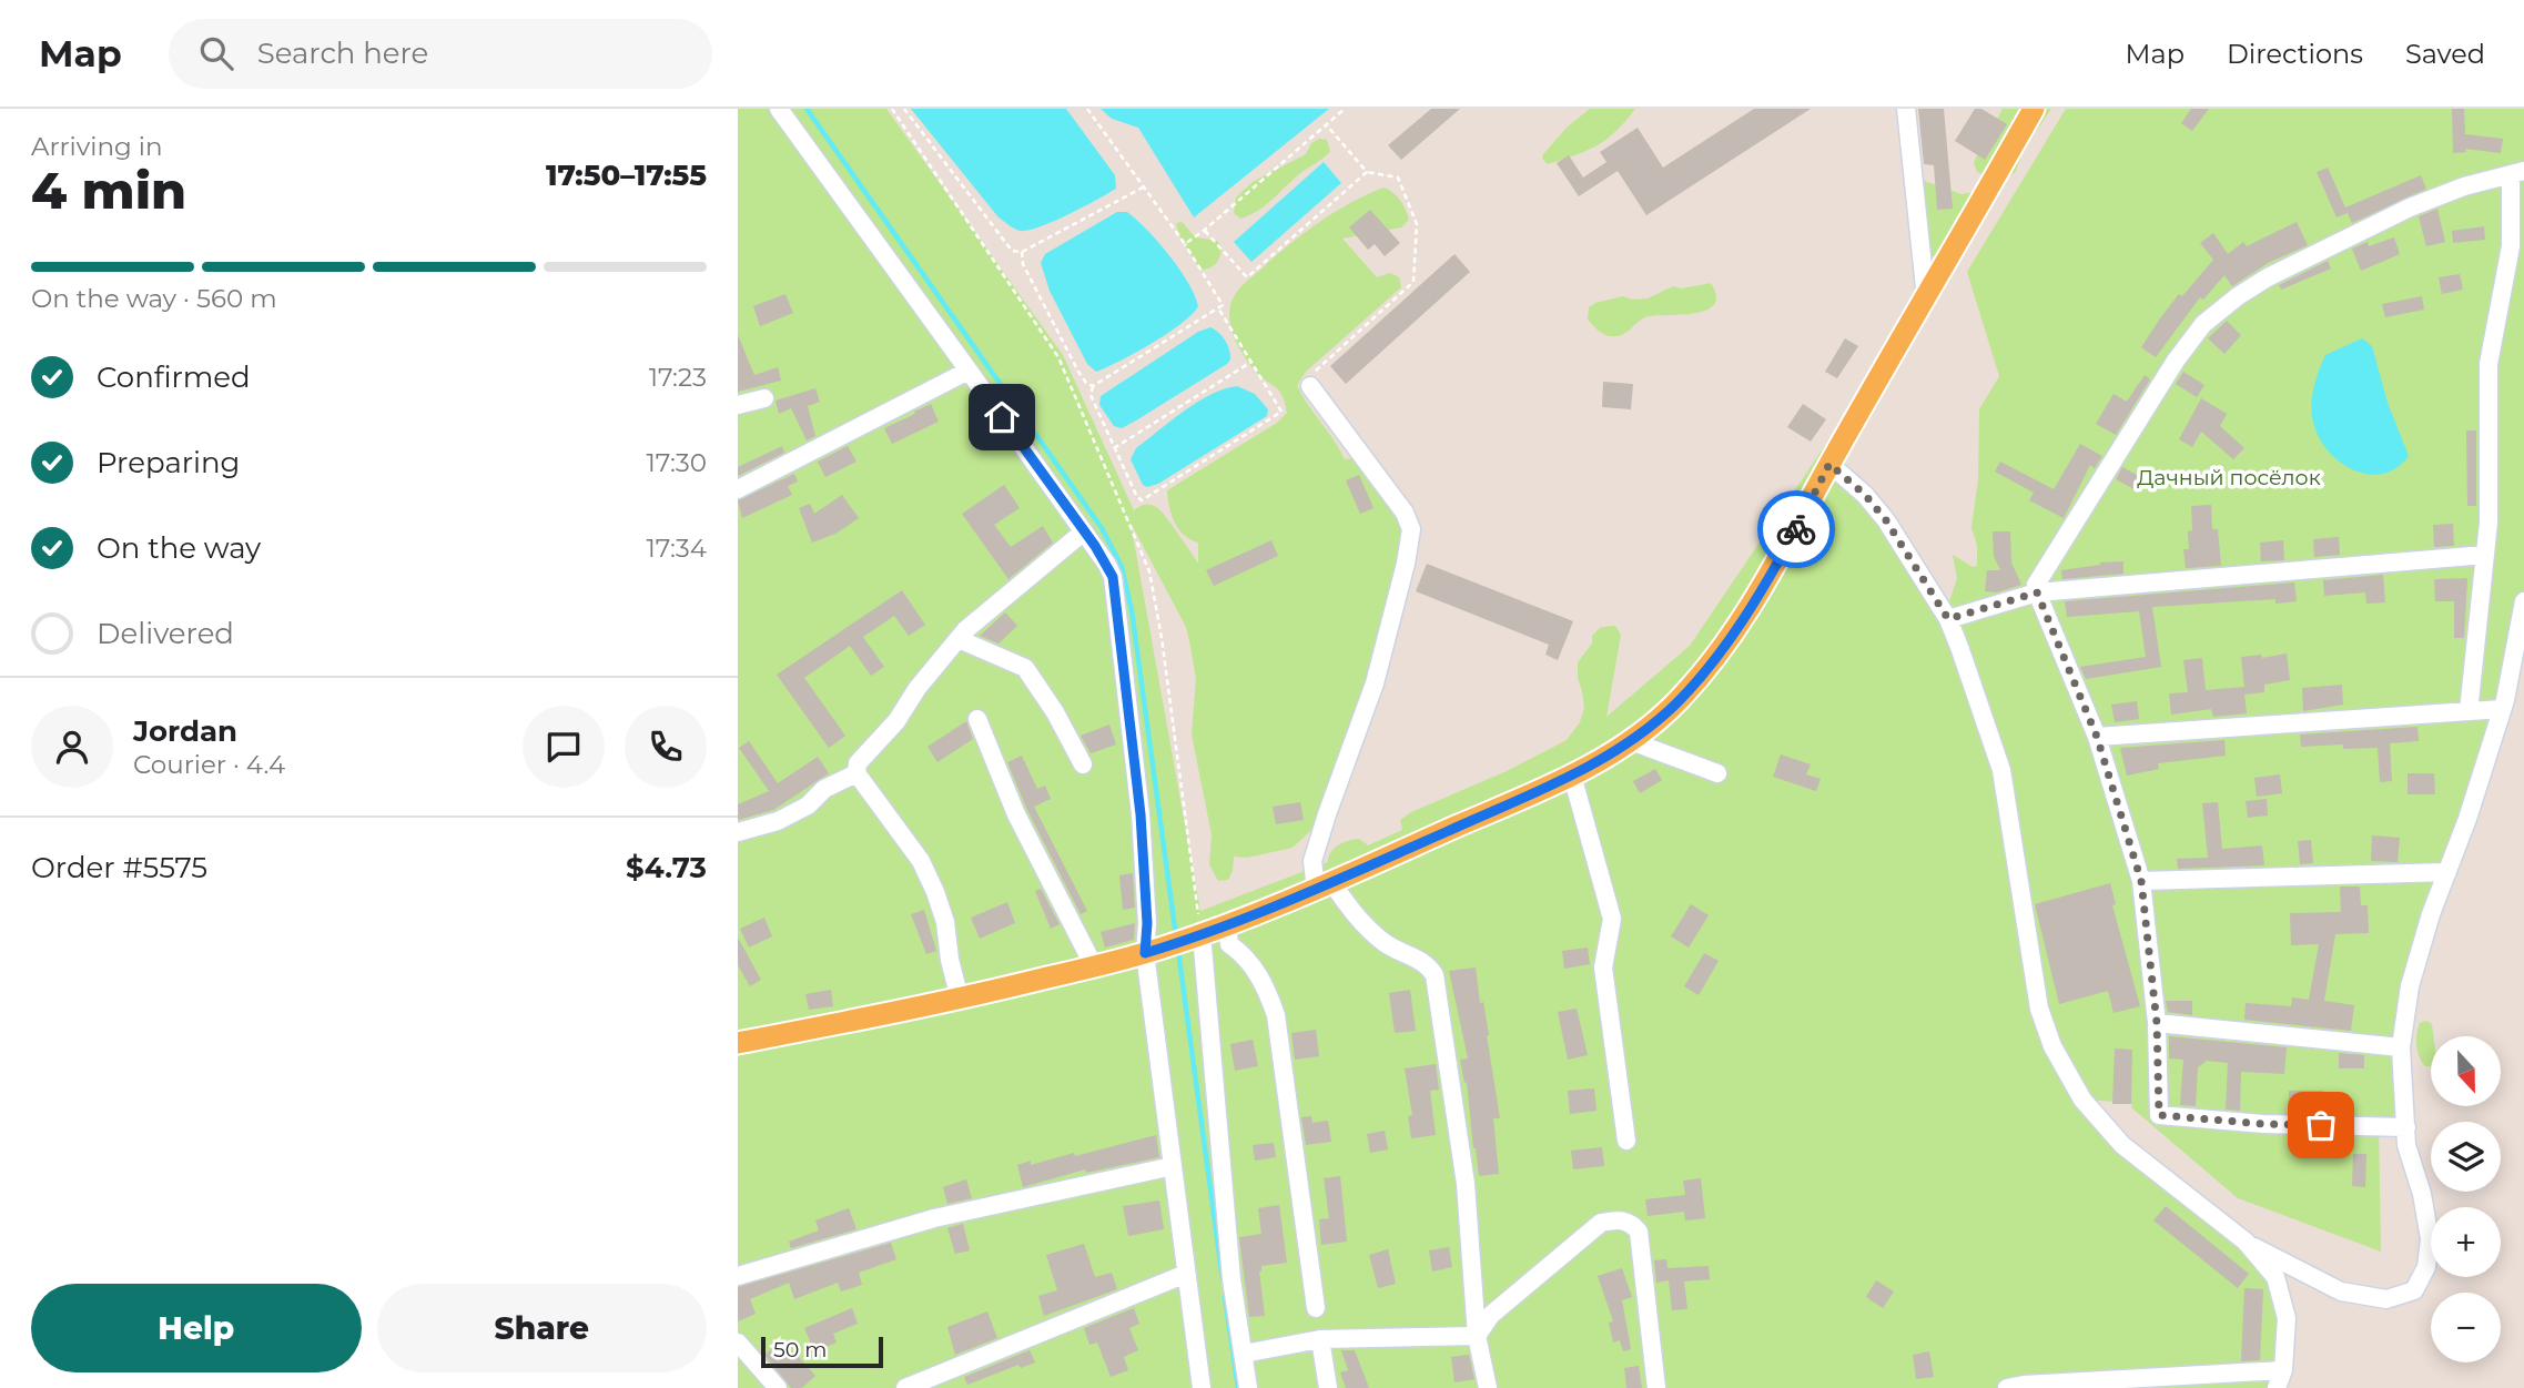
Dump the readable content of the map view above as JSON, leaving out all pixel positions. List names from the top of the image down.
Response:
{
  "parks": ["Дачный посёлок"],
  "scale_bar": "50 m",
  "north": "bottom",
  "page": {
    "header": "Map",
    "search": "Search here",
    "nav": ["Map", "Directions", "Saved"],
    "heading": ["4 min", "Arriving in", "17:50–17:55"],
    "panel": [
      "Jordan",
      "Courier · 4.4",
      "Order #5575",
      "$4.73"
    ],
    "bar": "On the way · 560 m",
    "list": [
      ["Confirmed", "17:23"],
      ["Preparing", "17:30"],
      ["On the way", "17:34"],
      "Delivered"
    ],
    "map_buttons": ["+", "−"],
    "buttons": ["Help", "Share"],
    "scale": "50 m"
  }
}
